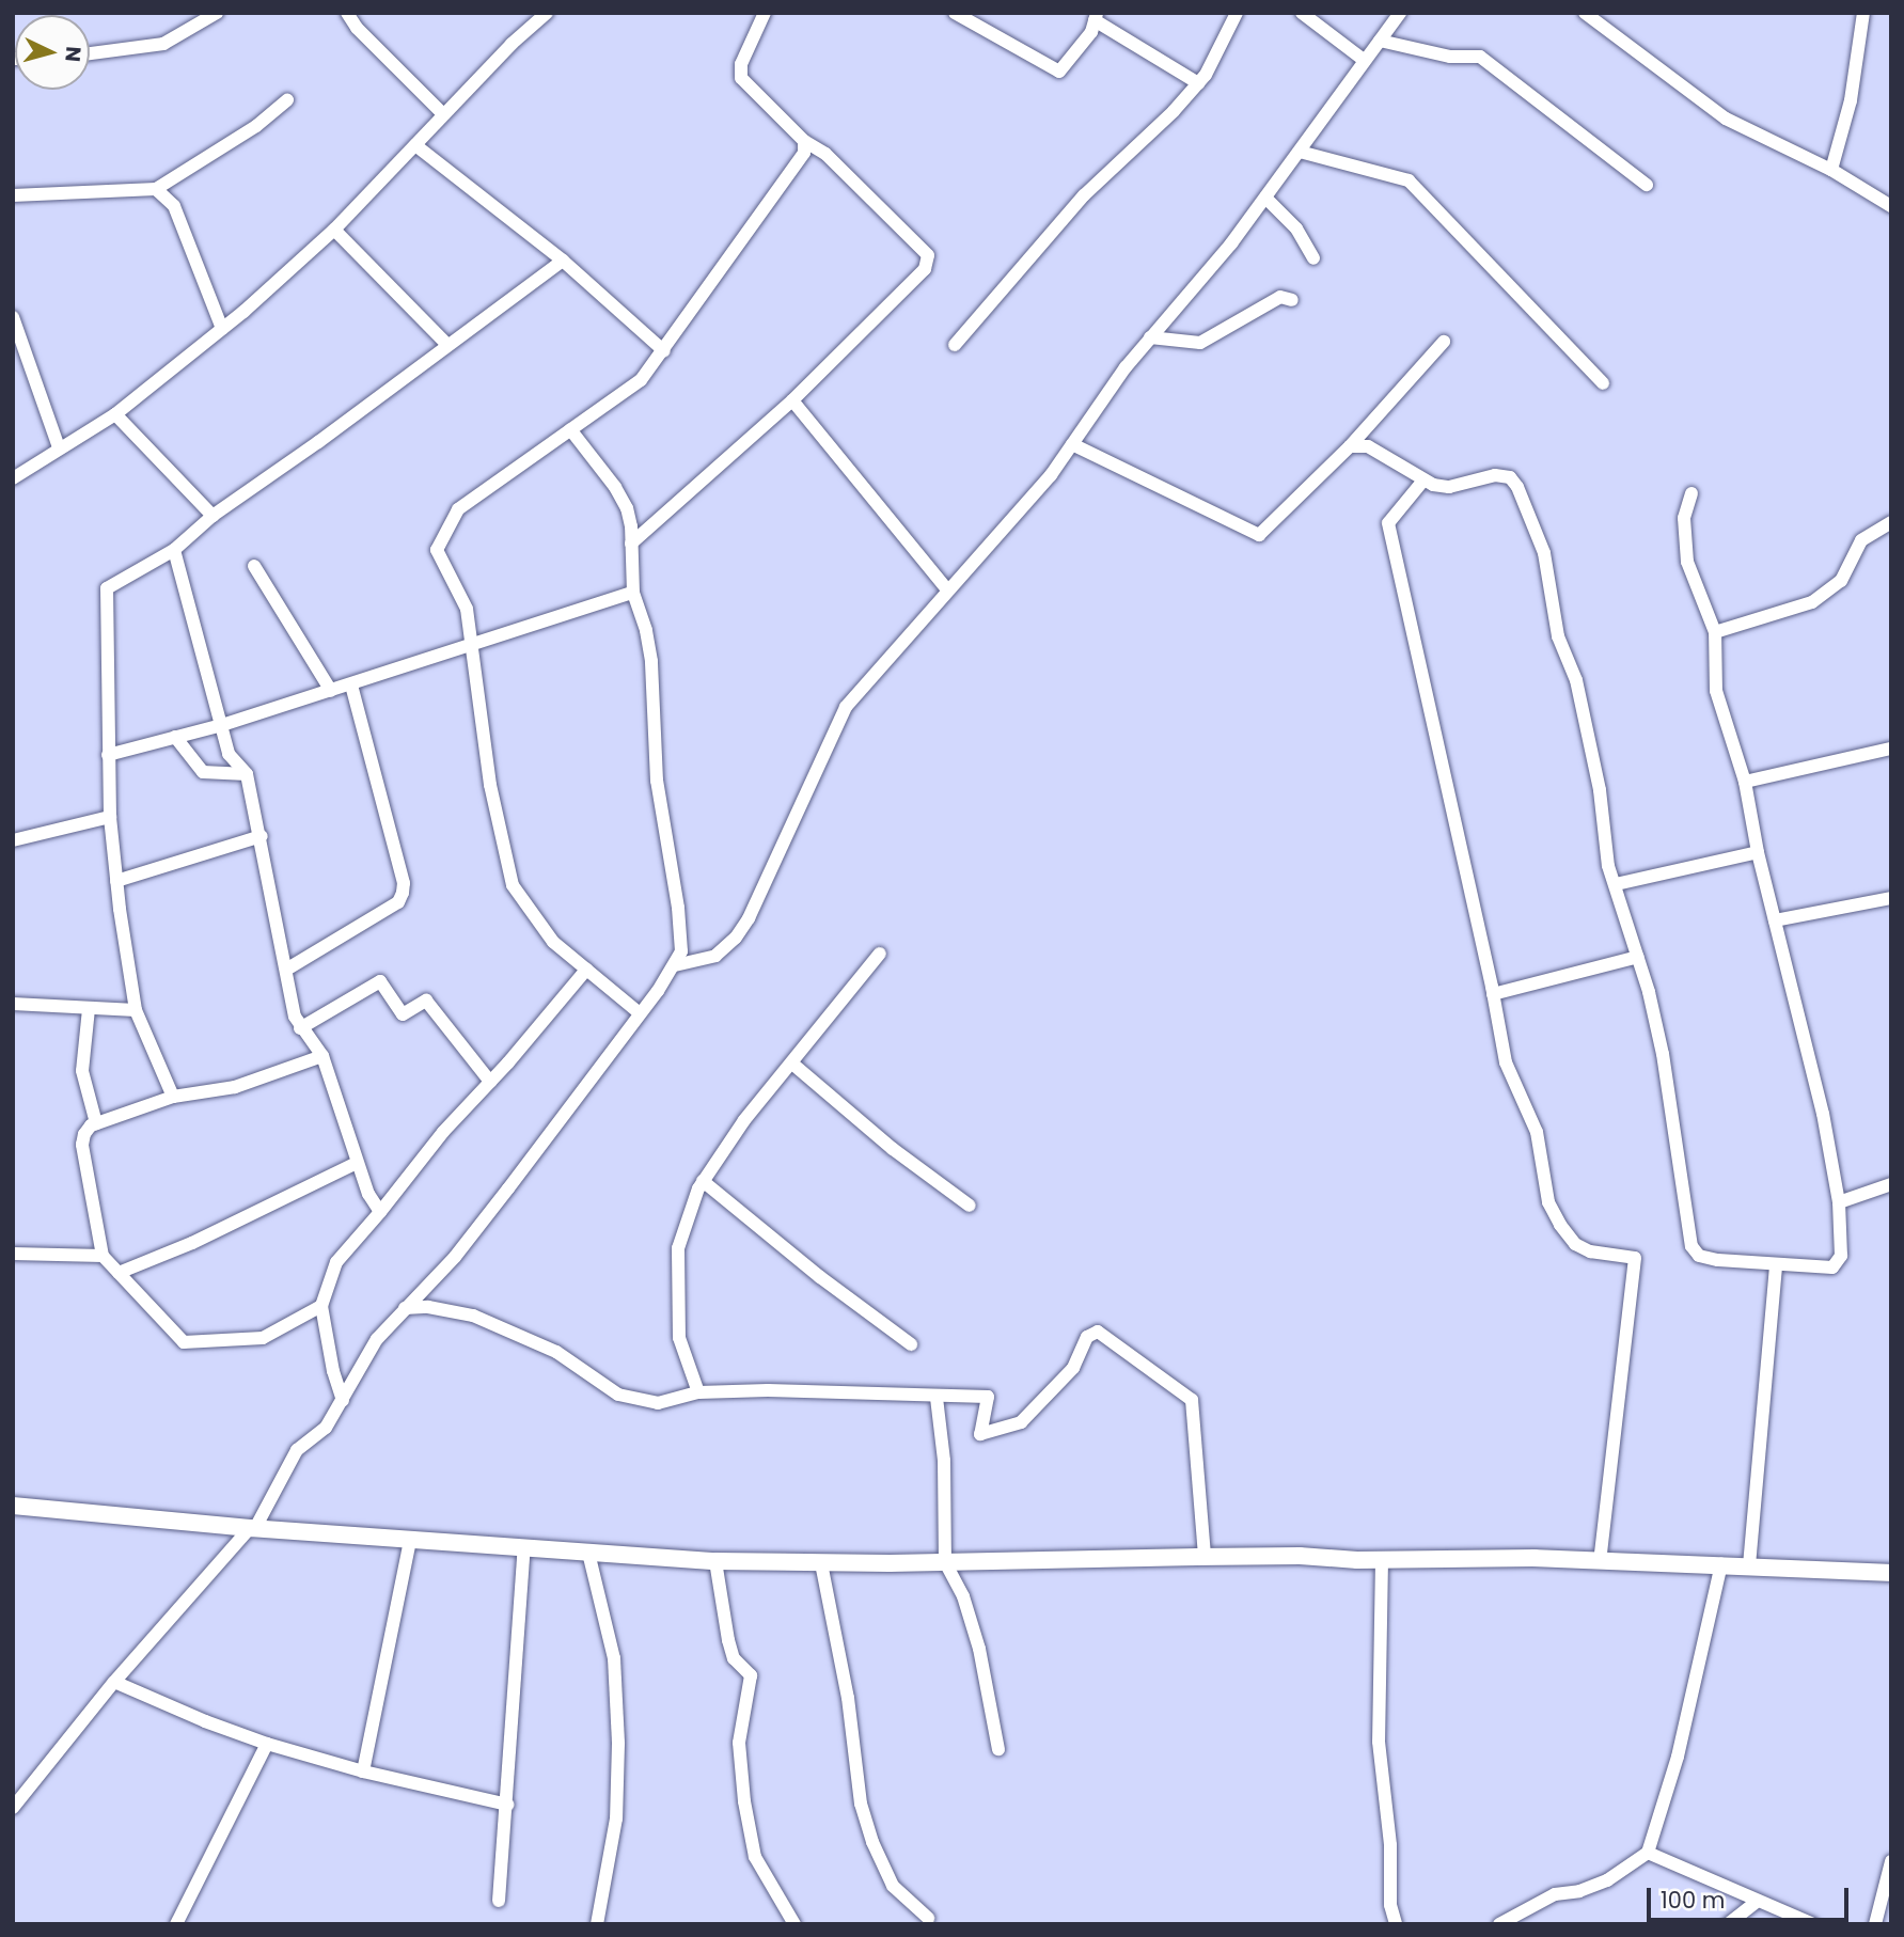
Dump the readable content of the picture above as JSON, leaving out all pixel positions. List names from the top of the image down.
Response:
{
  "scale_bar": "100 m",
  "north": "right"
}
